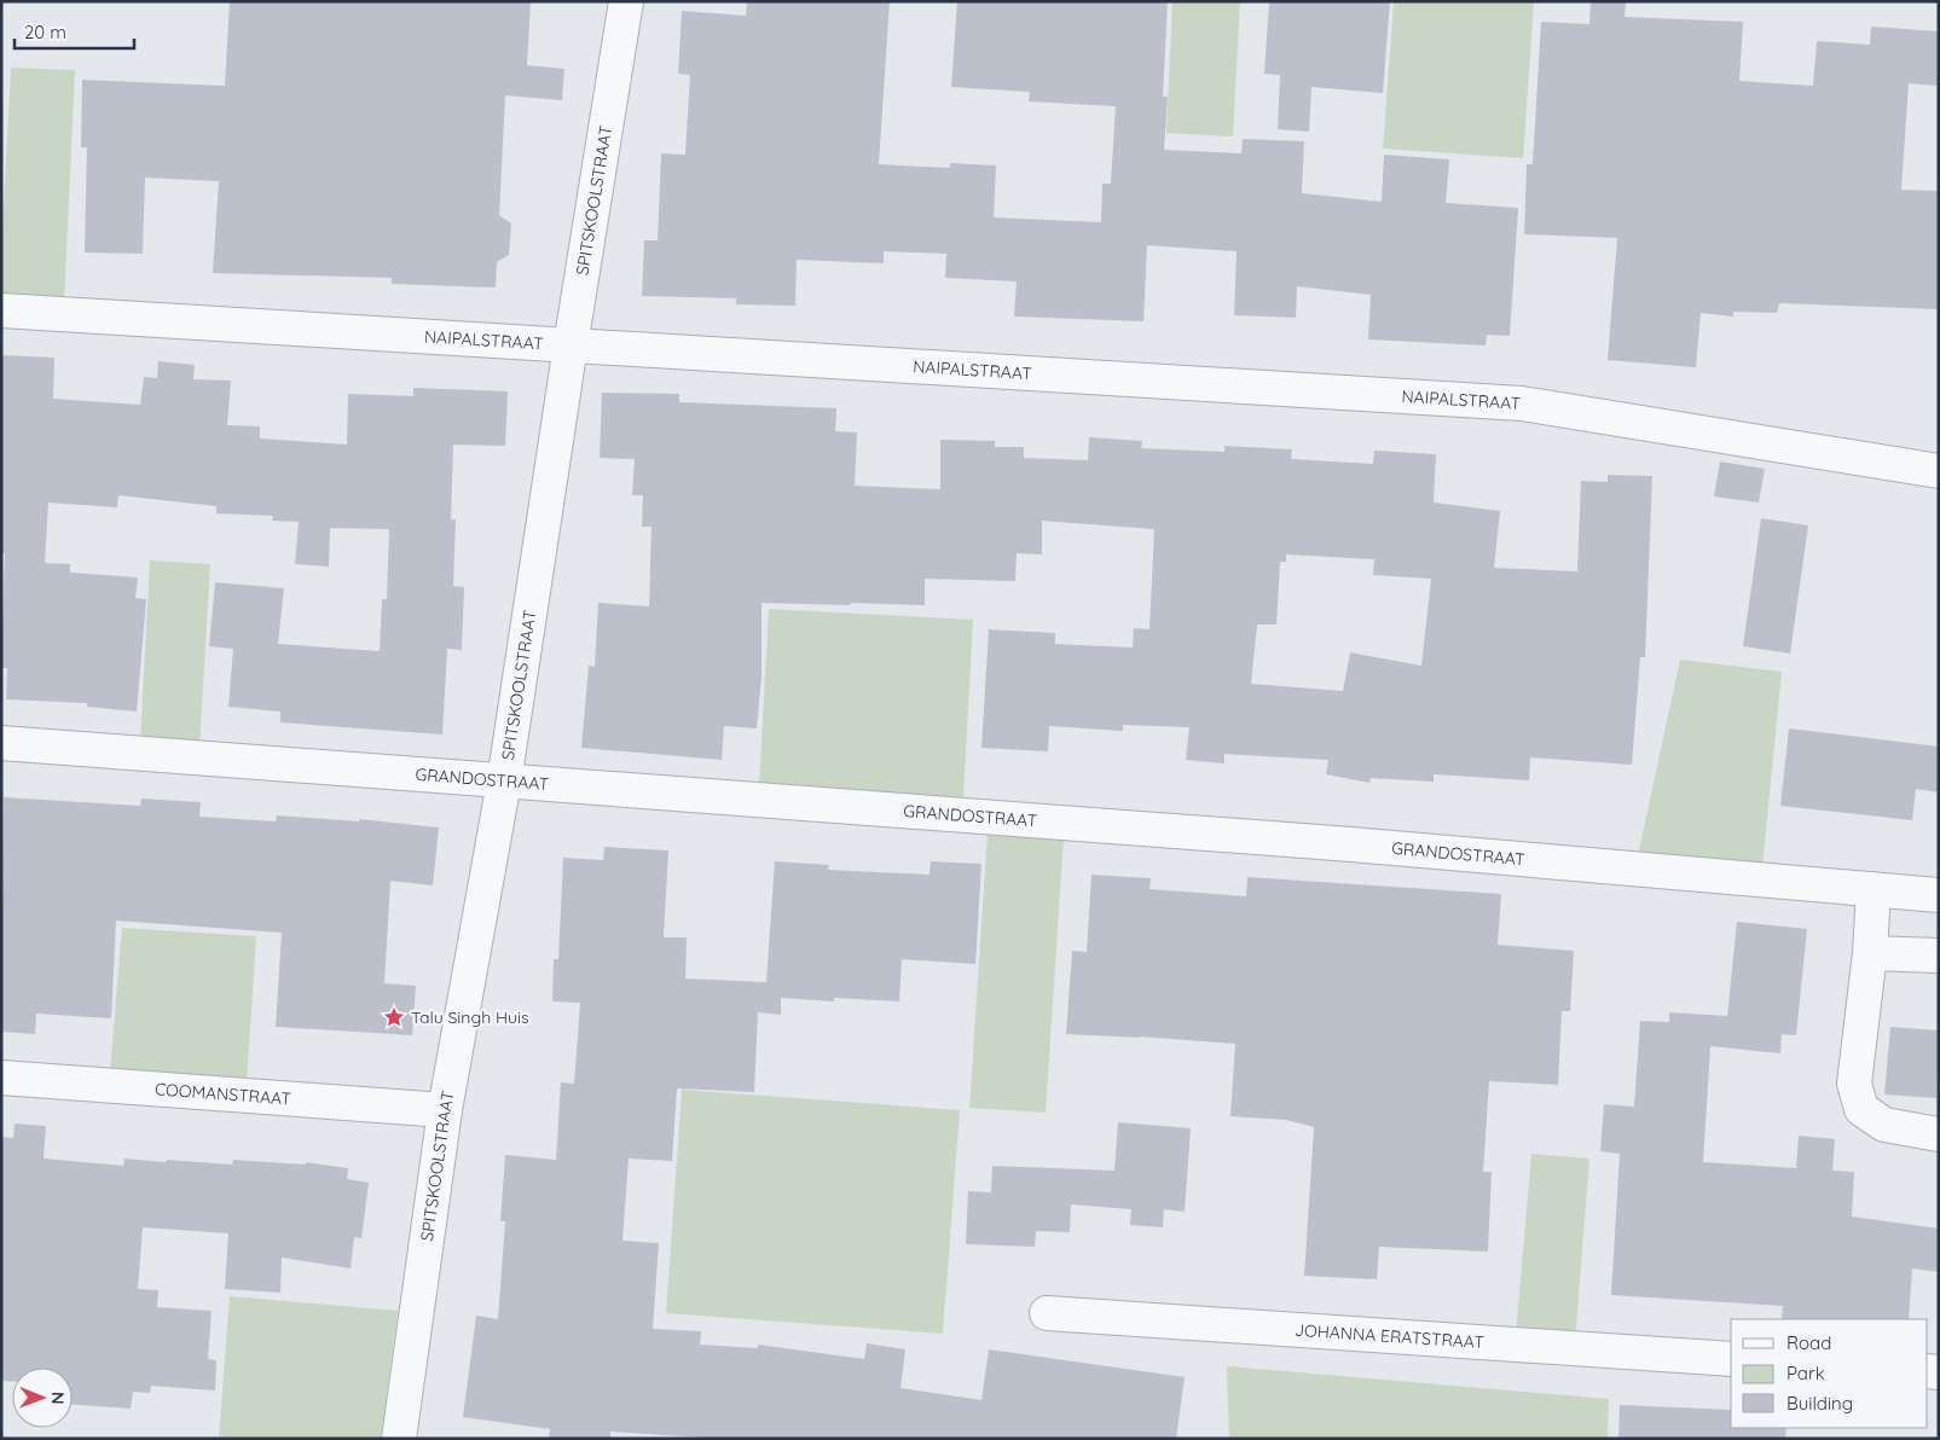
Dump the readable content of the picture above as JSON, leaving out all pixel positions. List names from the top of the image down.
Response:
{
  "streets": {
    "street": [
      "SPITSKOOLSTRAAT",
      "NAIPALSTRAAT",
      "GRANDOSTRAAT",
      "COOMANSTRAAT",
      "JOHANNA ERATSTRAAT"
    ]
  },
  "crossings": [
    ["SPITSKOOLSTRAAT", "NAIPALSTRAAT"],
    ["SPITSKOOLSTRAAT", "GRANDOSTRAAT"],
    ["SPITSKOOLSTRAAT", "COOMANSTRAAT"]
  ],
  "places": {
    "place": ["Talu Singh Huis"]
  },
  "legend": ["Road", "Park", "Building"],
  "scale_bar": "20 m",
  "north": "right"
}
